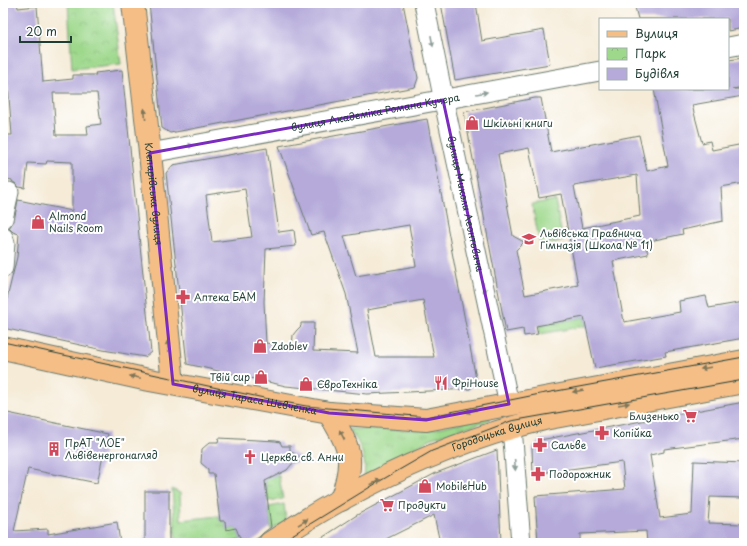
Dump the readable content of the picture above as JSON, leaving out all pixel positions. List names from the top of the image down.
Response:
{
  "streets": {
    "main road": ["Клепарівська вулиця", "вулиця Тараса Шевченка", "Городоцька вулиця"],
    "street": ["вулиця Академіка Романа Кучера", "вулиця Миколи Леонтовича"]
  },
  "crossings": [
    ["вулиця Академіка Романа Кучера", "Клепарівська вулиця"],
    ["вулиця Академіка Романа Кучера", "вулиця Миколи Леонтовича"],
    ["Клепарівська вулиця", "вулиця Тараса Шевченка"],
    ["вулиця Миколи Леонтовича", "вулиця Тараса Шевченка"]
  ],
  "one_way": [
    "вулиця Академіка Романа Кучера",
    "Клепарівська вулиця",
    "вулиця Миколи Леонтовича",
    "вулиця Тараса Шевченка"
  ],
  "places": {
    "shop": [
      "Шкільні книги",
      "Almond Nails Room",
      "Zdoblev",
      "Твій сир",
      "ЄвроТехніка",
      "MobileHub"
    ],
    "school or university": ["Львівська Правнича Гімназія (Школа № 11)"],
    "pharmacy": [
      "Аптека БАМ",
      "Копійка",
      "Сальве",
      "Подорожник"
    ],
    "restaurant": ["ФріHouse"],
    "supermarket": ["Близенько", "Продукти"],
    "building": ["ПрАТ \"ЛОЕ\" Львівенергонагляд"],
    "church": ["Церква св. Анни"]
  },
  "legend": ["Вулиця", "Парк", "Будівля"],
  "scale_bar": "20 m"
}
